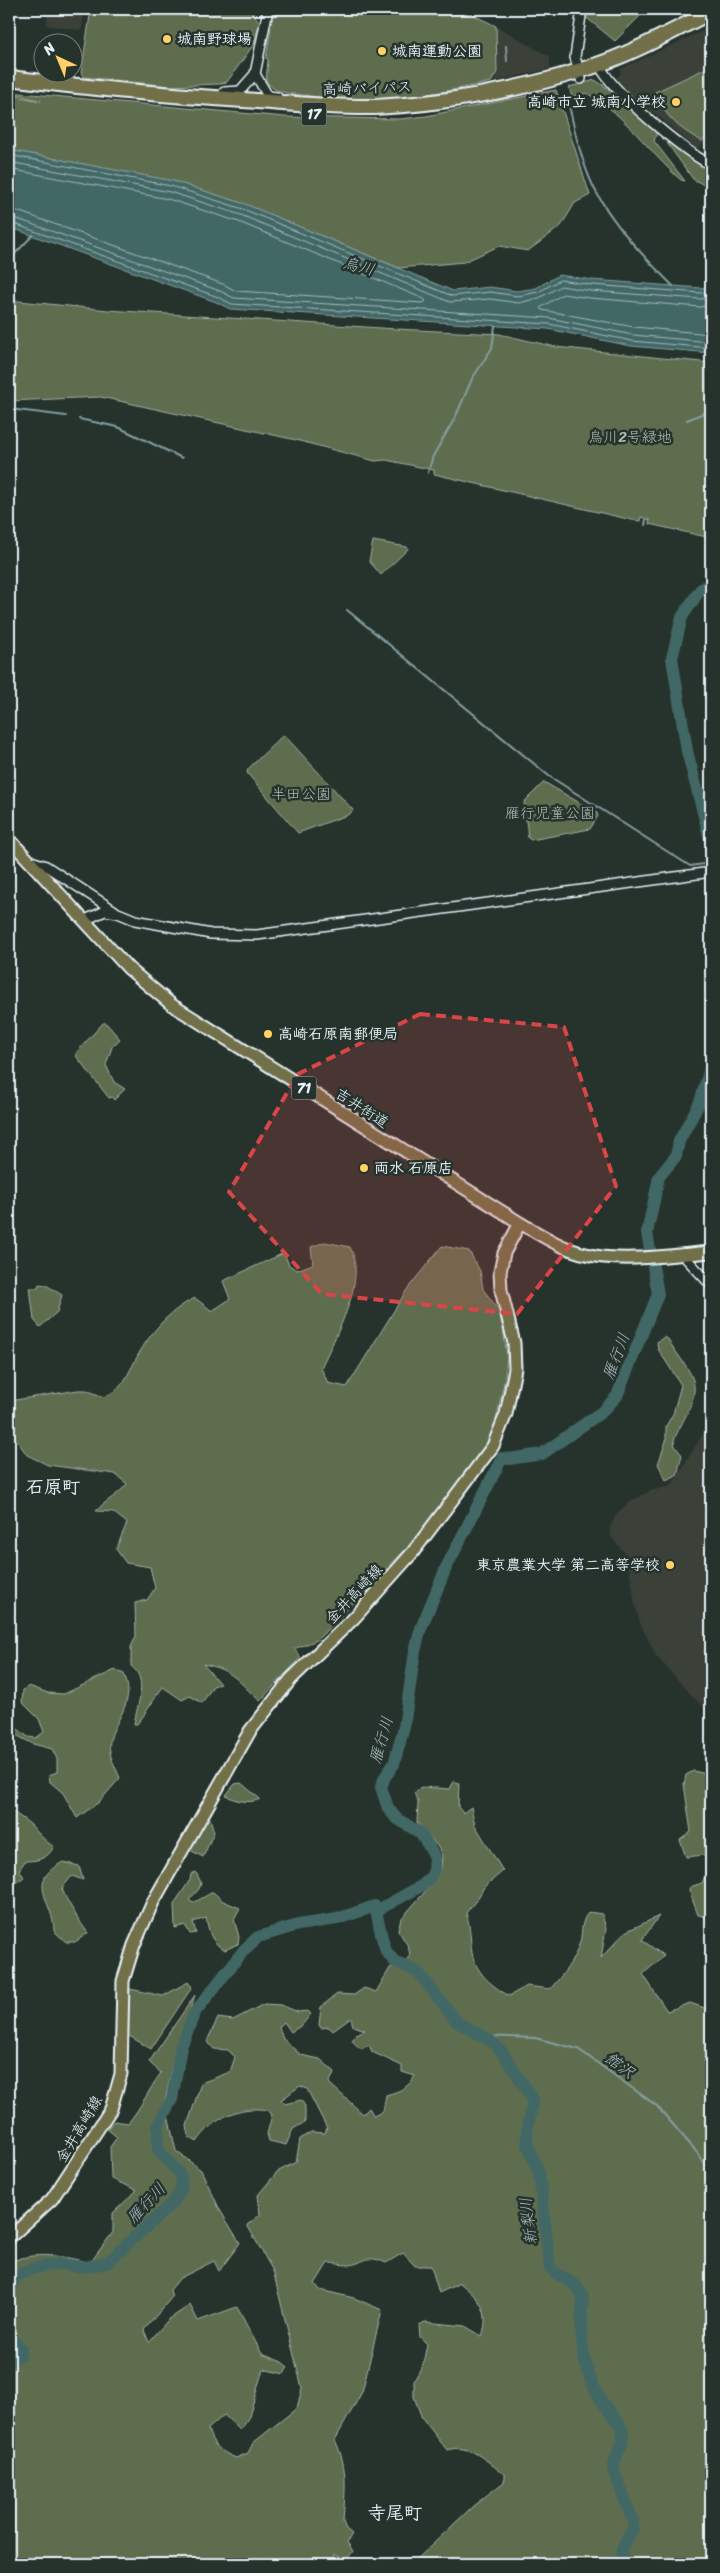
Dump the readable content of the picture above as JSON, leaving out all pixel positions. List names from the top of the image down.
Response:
{
  "streets": {
    "highway": ["高崎バイパス", "17"],
    "main road": ["71", "吉井街道", "金井高崎線"]
  },
  "crossings": [
    ["71", "吉井街道"],
    ["吉井街道", "金井高崎線"]
  ],
  "districts": ["石原町", "寺尾町"],
  "water": [
    "烏川",
    "雁行川",
    "館沢",
    "新梨川"
  ],
  "parks": ["烏川2号緑地", "半田公園", "雁行児童公園"],
  "places": [
    "城南野球場",
    "城南運動公園",
    "高崎市立 城南小学校",
    "高崎石原南郵便局",
    "両水 石原店",
    "東京農業大学 第二高等学校"
  ],
  "north": "top left"
}
